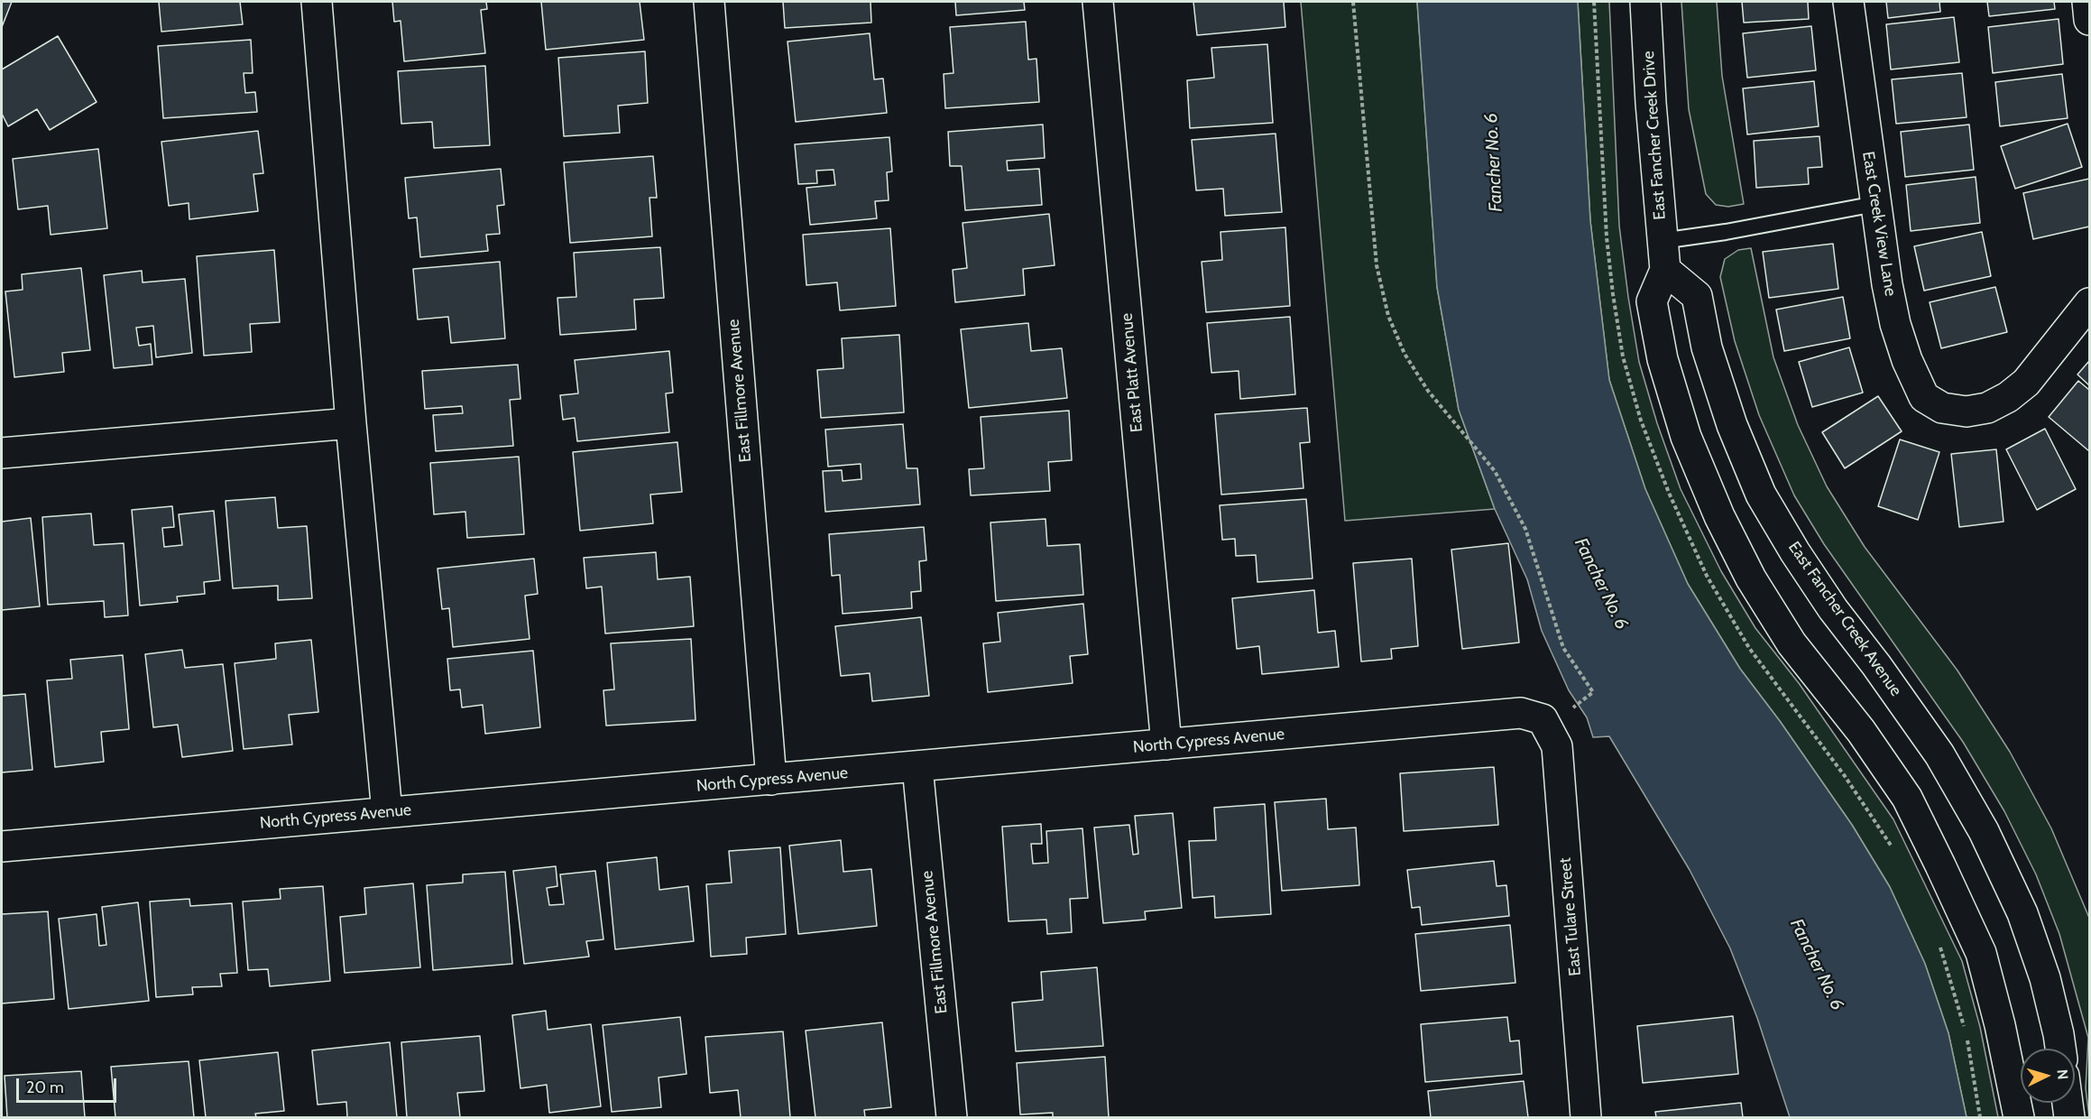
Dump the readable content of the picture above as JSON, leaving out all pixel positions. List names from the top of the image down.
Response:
{
  "streets": {
    "street": [
      "East Fancher Creek Drive",
      "East Creek View Lane",
      "East Platt Avenue",
      "East Fillmore Avenue",
      "East Fancher Creek Avenue",
      "North Cypress Avenue",
      "East Tulare Street"
    ]
  },
  "crossings": [
    ["East Fancher Creek Drive", "East Fancher Creek Avenue"],
    ["East Platt Avenue", "North Cypress Avenue"],
    ["East Fillmore Avenue", "North Cypress Avenue"],
    ["North Cypress Avenue", "East Tulare Street"]
  ],
  "water": ["Fancher No. 6"],
  "scale_bar": "20 m",
  "north": "right"
}
